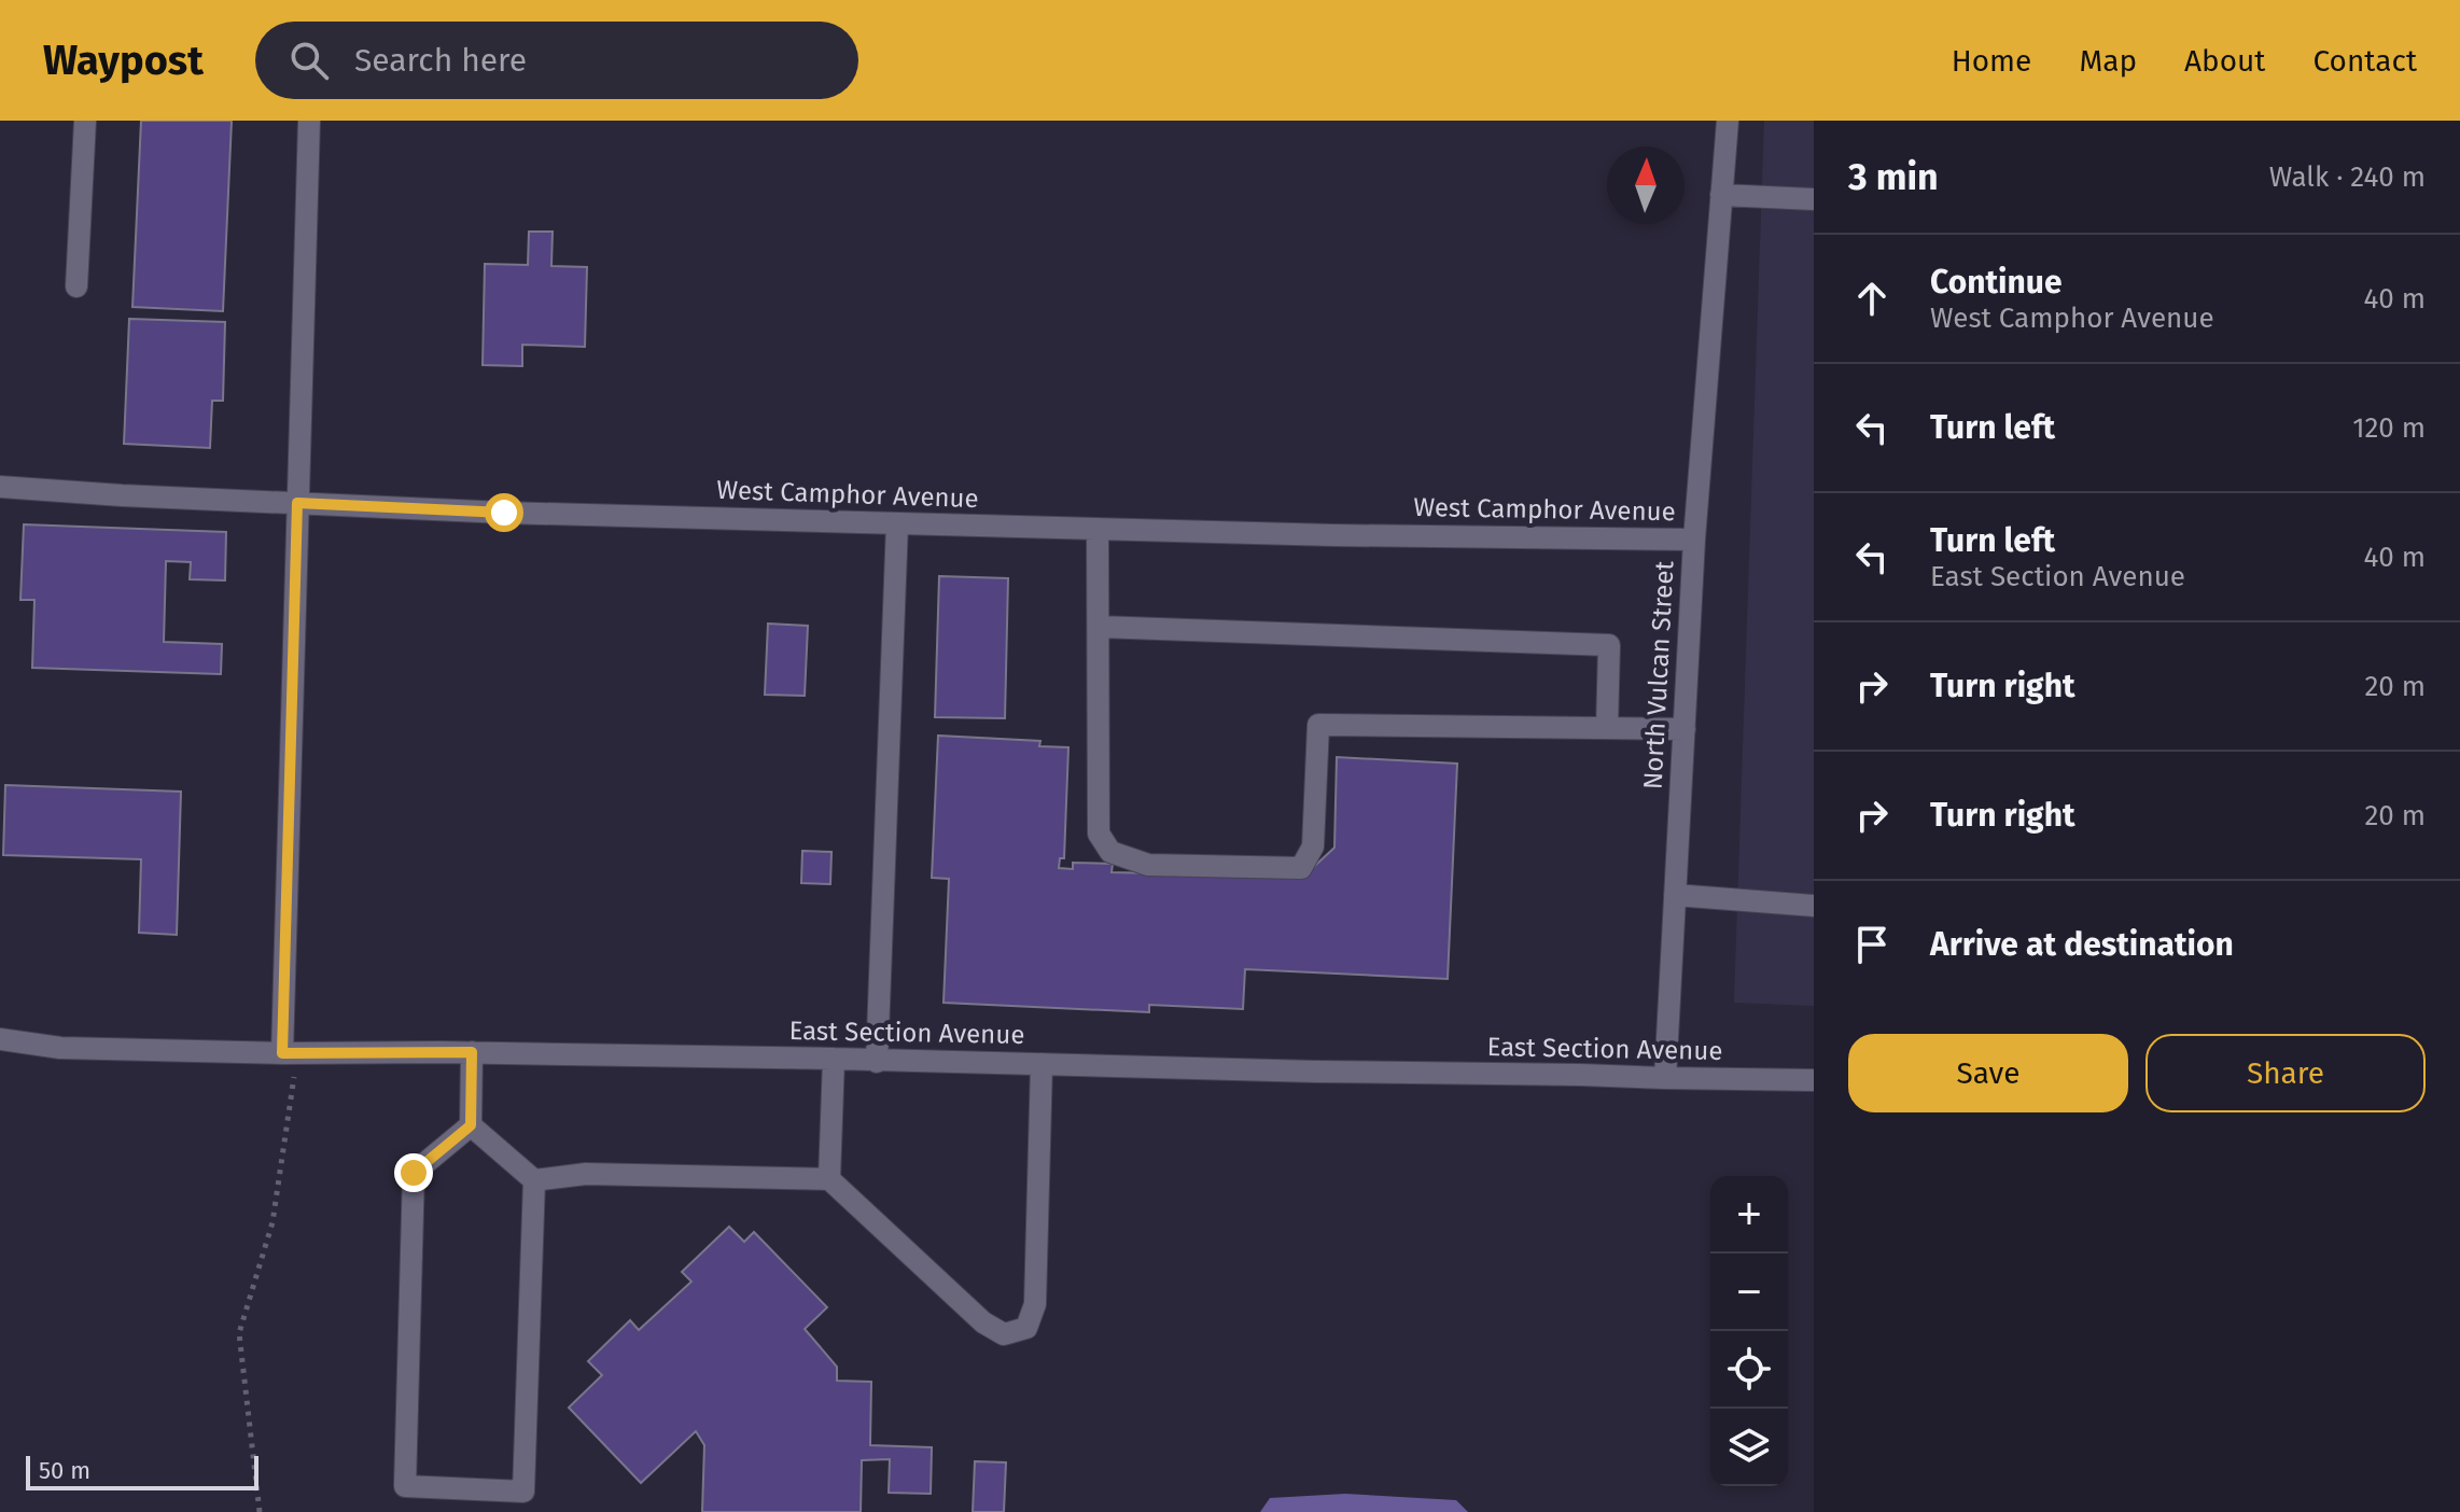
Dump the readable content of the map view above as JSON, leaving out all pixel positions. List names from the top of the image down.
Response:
{
  "streets": {
    "street": ["West Camphor Avenue", "North Vulcan Street", "East Section Avenue"]
  },
  "crossings": [
    ["West Camphor Avenue", "North Vulcan Street"],
    ["North Vulcan Street", "East Section Avenue"]
  ],
  "scale_bar": "50 m",
  "north": "top",
  "page": {
    "header": "Waypost",
    "search": "Search here",
    "nav": [
      "Home",
      "Map",
      "About",
      "Contact"
    ],
    "heading": ["3 min", "Walk · 240 m"],
    "list": [
      ["Continue", "West Camphor Avenue", "40 m"],
      ["Turn left", "120 m"],
      ["Turn left", "East Section Avenue", "40 m"],
      ["Turn right", "20 m"],
      ["Turn right", "20 m"],
      "Arrive at destination"
    ],
    "buttons": ["Save", "Share"],
    "map_buttons": ["+", "−"],
    "scale": "50 m"
  }
}
